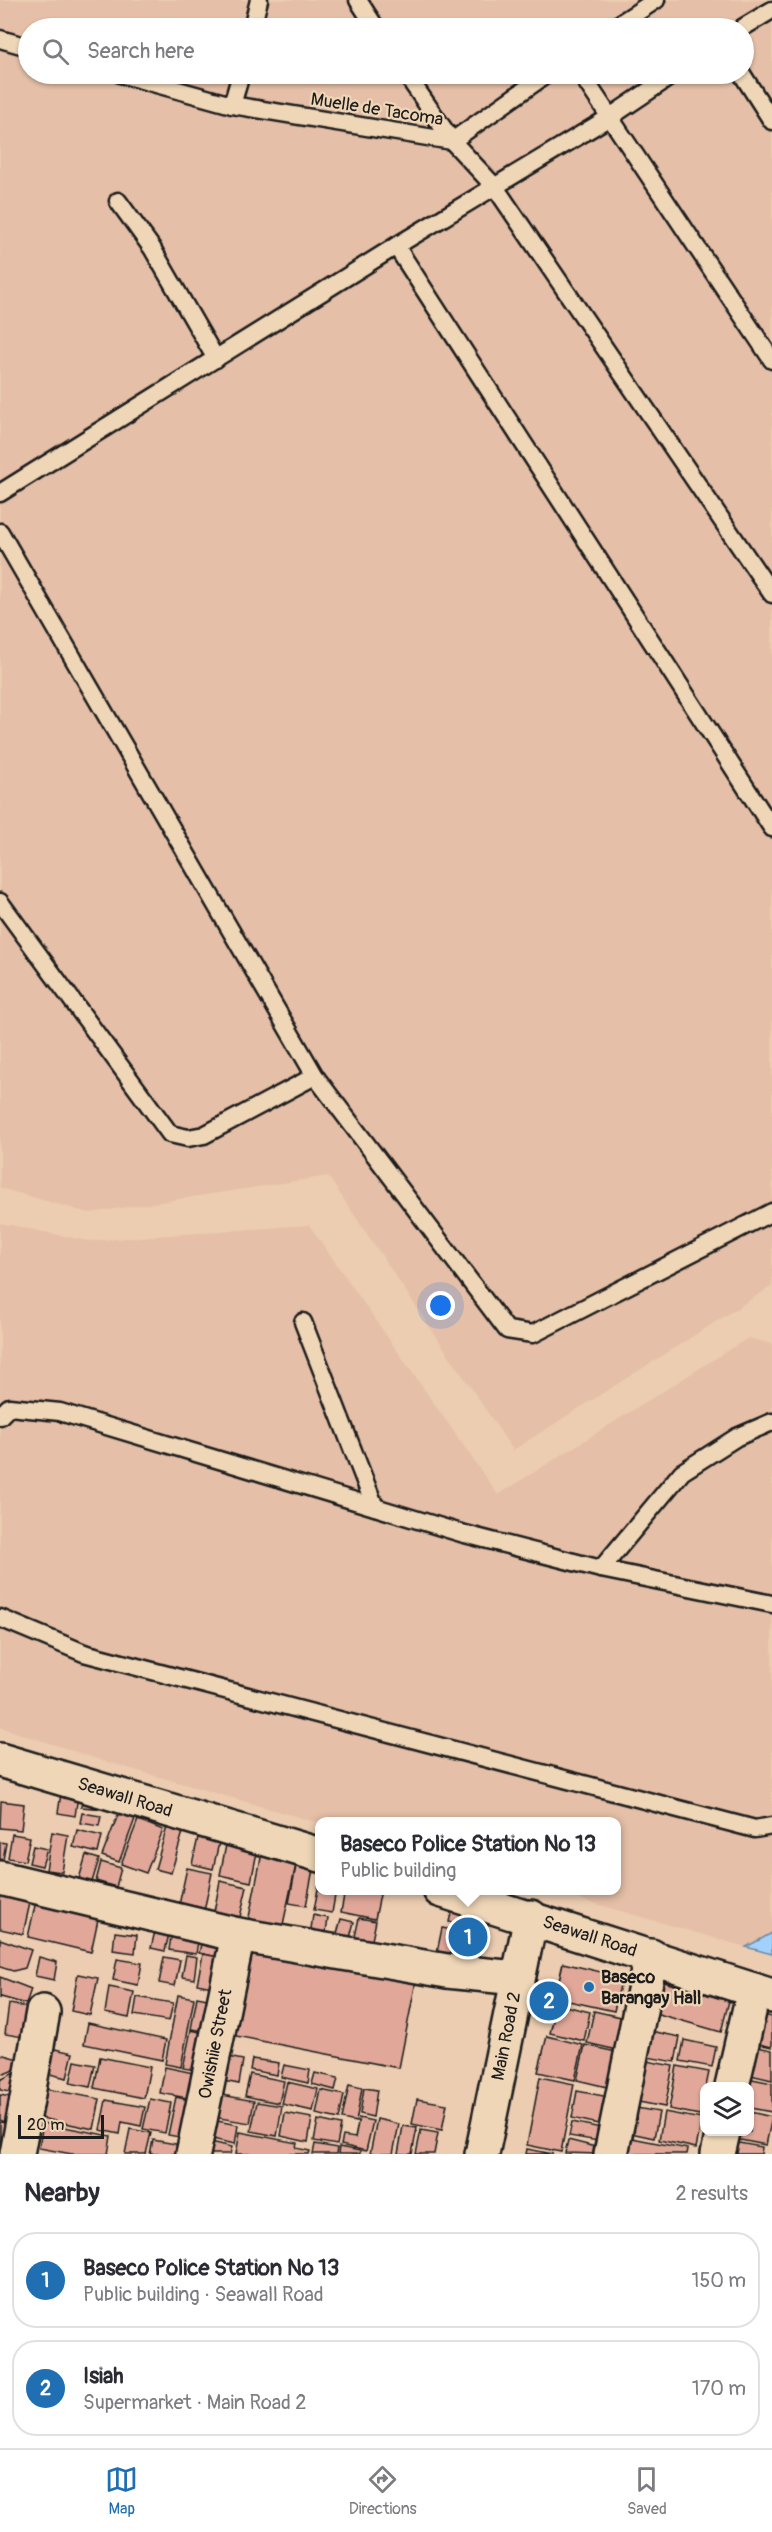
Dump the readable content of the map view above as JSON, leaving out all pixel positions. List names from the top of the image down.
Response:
{
  "streets": {
    "street": ["Seawall Road", "Main Road 2", "Owishiie Street"],
    "lane": ["Muelle de Tacoma"]
  },
  "crossings": [
    ["Seawall Road", "Main Road 2"]
  ],
  "places": ["Baseco Barangay Hall"],
  "scale_bar": "20 m",
  "page": {
    "search": "Search here",
    "popup": ["Baseco Police Station № 13", "Public building"],
    "pins": ["1", "2"],
    "scale": "20 m",
    "heading": ["Nearby", "2 results"],
    "list": [
      {
        "mark": "1",
        "name": "Baseco Police Station № 13",
        "note": "Public building · Seawall Road",
        "value": "150 m"
      },
      {
        "mark": "2",
        "name": "Isiah",
        "note": "Supermarket · Main Road 2",
        "value": "170 m"
      }
    ],
    "nav": ["Map", "Directions", "Saved"]
  }
}
